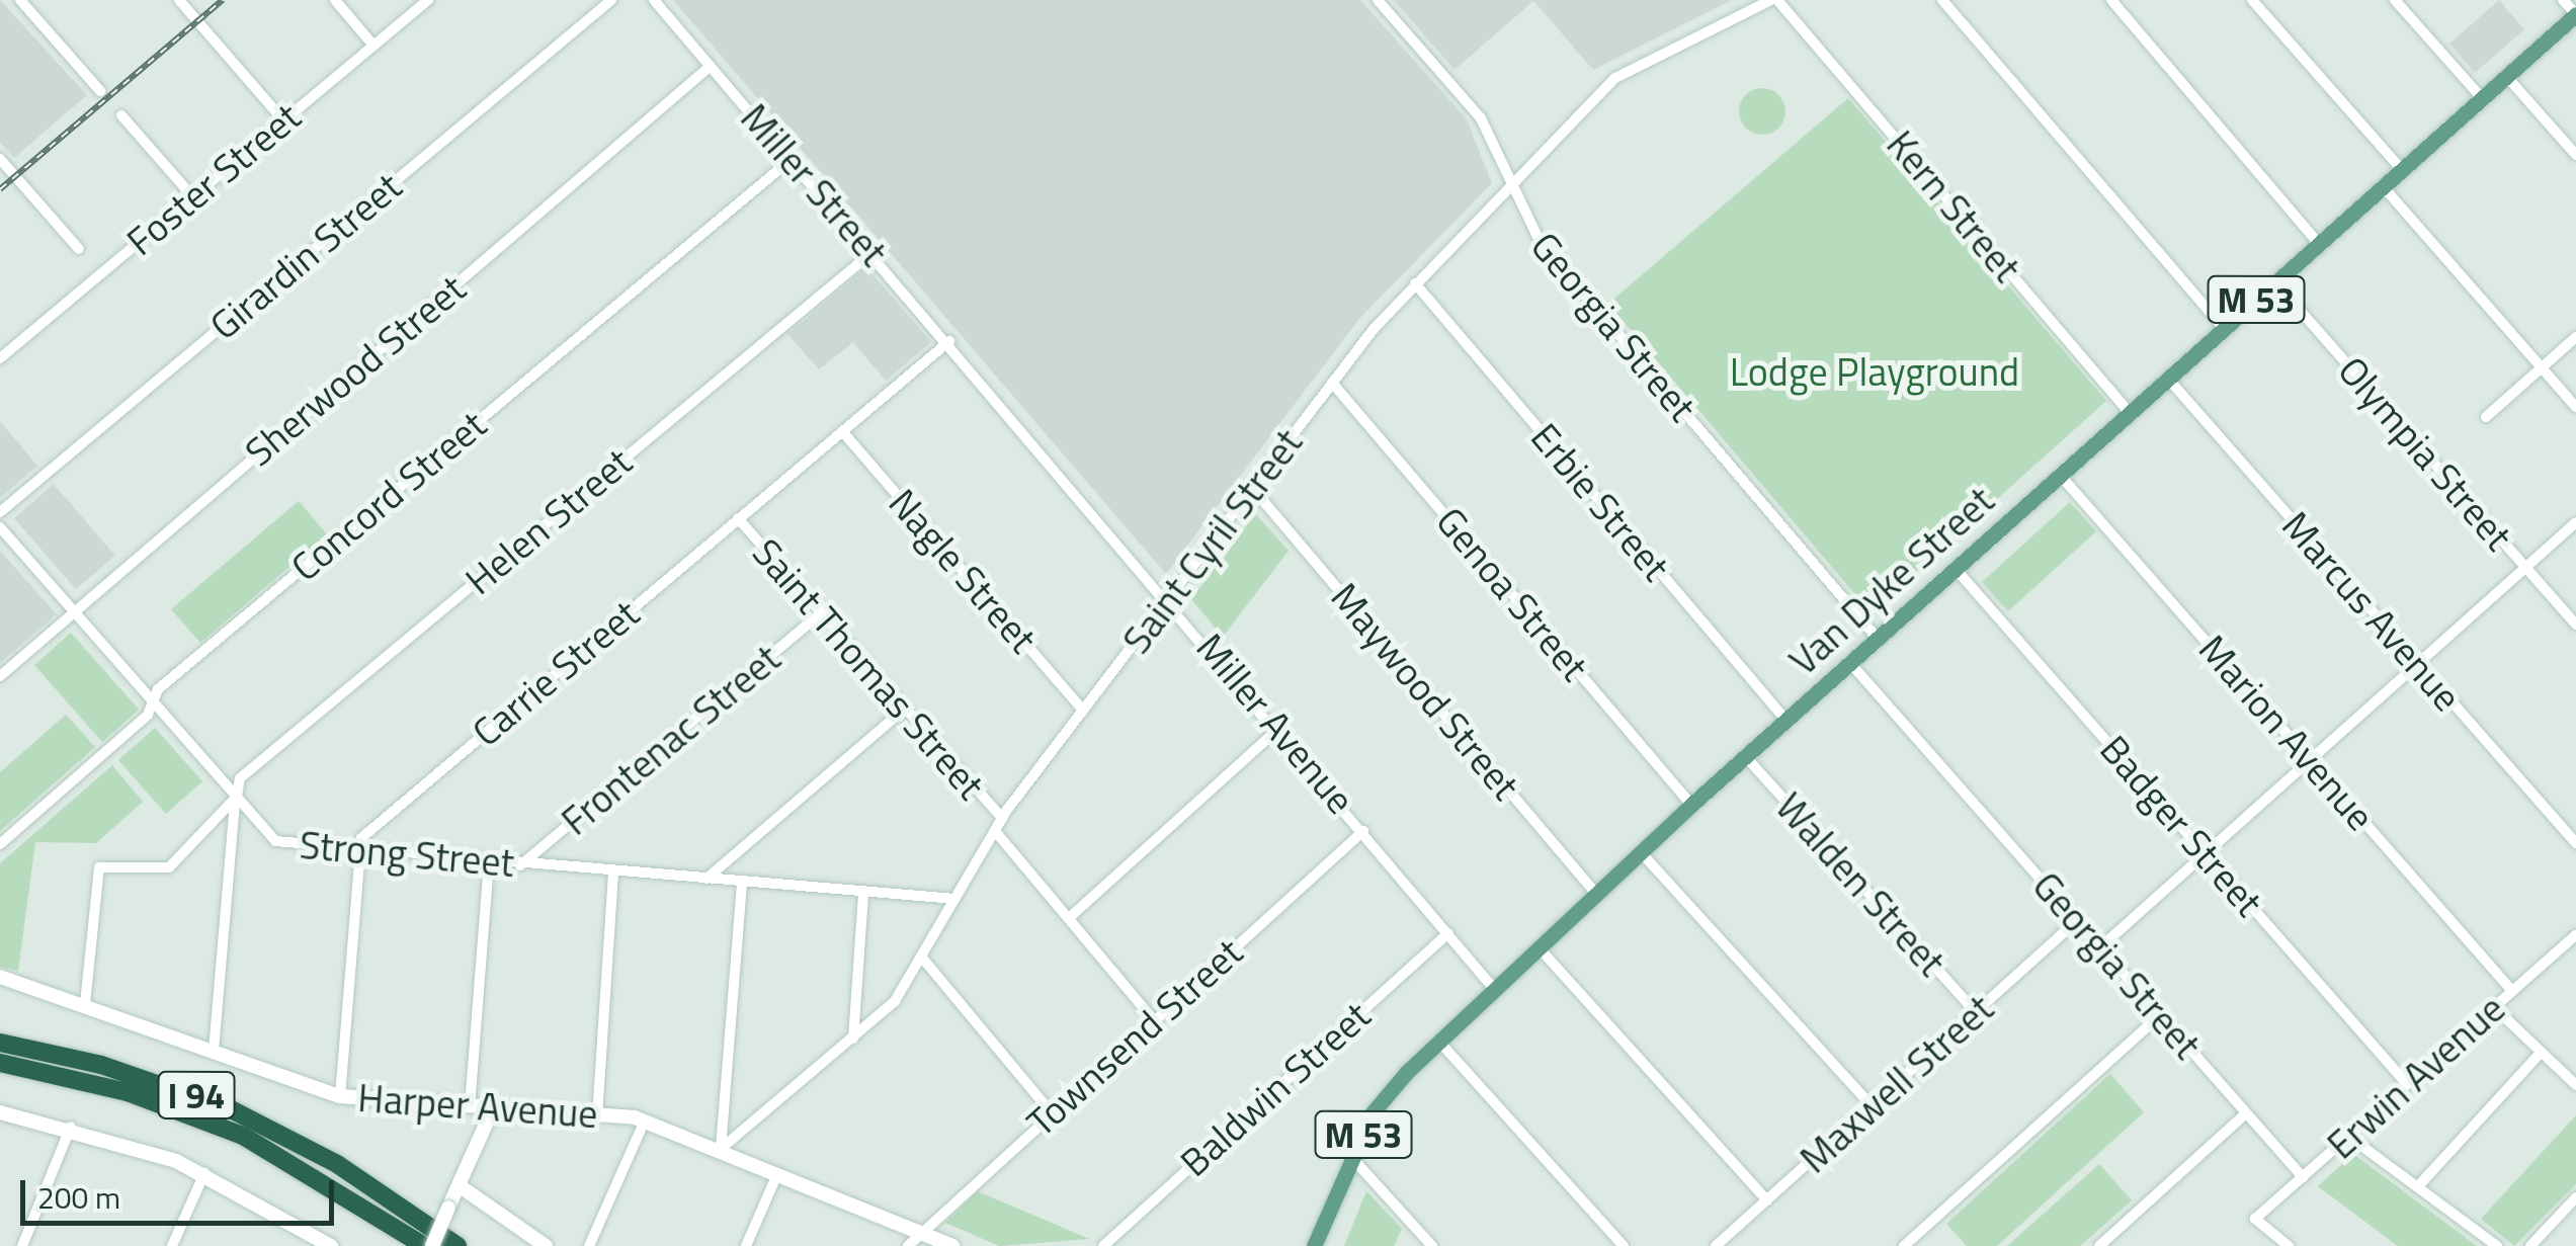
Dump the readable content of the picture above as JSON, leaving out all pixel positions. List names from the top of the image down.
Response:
{
  "streets": {
    "highway": ["I 94"],
    "main road": ["M 53", "Van Dyke Street"],
    "street": [
      "Foster Street",
      "Miller Street",
      "Kern Street",
      "Girardin Street",
      "Georgia Street",
      "Sherwood Street",
      "Olympia Street",
      "Concord Street",
      "Erbie Street",
      "Helen Street",
      "Saint Cyril Street",
      "Nagle Street",
      "Genoa Street",
      "Marcus Avenue",
      "Saint Thomas Street",
      "Carrie Street",
      "Maywood Street",
      "Miller Avenue",
      "Marion Avenue",
      "Frontenac Street",
      "Badger Street",
      "Strong Street",
      "Walden Street",
      "Townsend Street",
      "Erwin Avenue",
      "Maxwell Street",
      "Baldwin Street",
      "Harper Avenue"
    ]
  },
  "crossings": [
    ["Miller Street", "Sherwood Street"],
    ["Miller Street", "Concord Street"],
    ["Miller Street", "Helen Street"],
    ["Miller Street", "Carrie Street"],
    ["Miller Street", "Miller Avenue"],
    ["Kern Street", "Saint Cyril Street"],
    ["Kern Street", "Van Dyke Street"],
    ["Georgia Street", "Saint Cyril Street"],
    ["Georgia Street", "Van Dyke Street"],
    ["Georgia Street", "Erwin Avenue"],
    ["Georgia Street", "Maxwell Street"],
    ["Sherwood Street", "Strong Street"],
    ["Olympia Street", "Van Dyke Street"],
    ["Concord Street", "Strong Street"],
    ["Erbie Street", "Saint Cyril Street"],
    ["Erbie Street", "Van Dyke Street"],
    ["Helen Street", "Strong Street"],
    ["Helen Street", "Harper Avenue"],
    ["Saint Cyril Street", "Nagle Street"],
    ["Saint Cyril Street", "Genoa Street"],
    ["Saint Cyril Street", "Saint Thomas Street"],
    ["Saint Cyril Street", "Maywood Street"],
    ["Saint Cyril Street", "Miller Avenue"],
    ["Saint Cyril Street", "Strong Street"],
    ["Saint Cyril Street", "Harper Avenue"],
    ["Nagle Street", "Carrie Street"],
    ["Van Dyke Street", "Genoa Street"],
    ["Van Dyke Street", "Marcus Avenue"],
    ["Van Dyke Street", "Maywood Street"],
    ["Van Dyke Street", "Miller Avenue"],
    ["Van Dyke Street", "Marion Avenue"],
    ["Van Dyke Street", "Badger Street"],
    ["Van Dyke Street", "Walden Street"],
    ["Saint Thomas Street", "Carrie Street"],
    ["Saint Thomas Street", "Frontenac Street"],
    ["Saint Thomas Street", "Townsend Street"],
    ["Carrie Street", "Strong Street"],
    ["Miller Avenue", "Townsend Street"],
    ["Miller Avenue", "Baldwin Street"],
    ["Marion Avenue", "Erwin Avenue"],
    ["Frontenac Street", "Strong Street"],
    ["Badger Street", "Erwin Avenue"],
    ["Walden Street", "Maxwell Street"],
    ["Townsend Street", "Harper Avenue"]
  ],
  "parks": ["Lodge Playground"],
  "scale_bar": "200 m"
}
